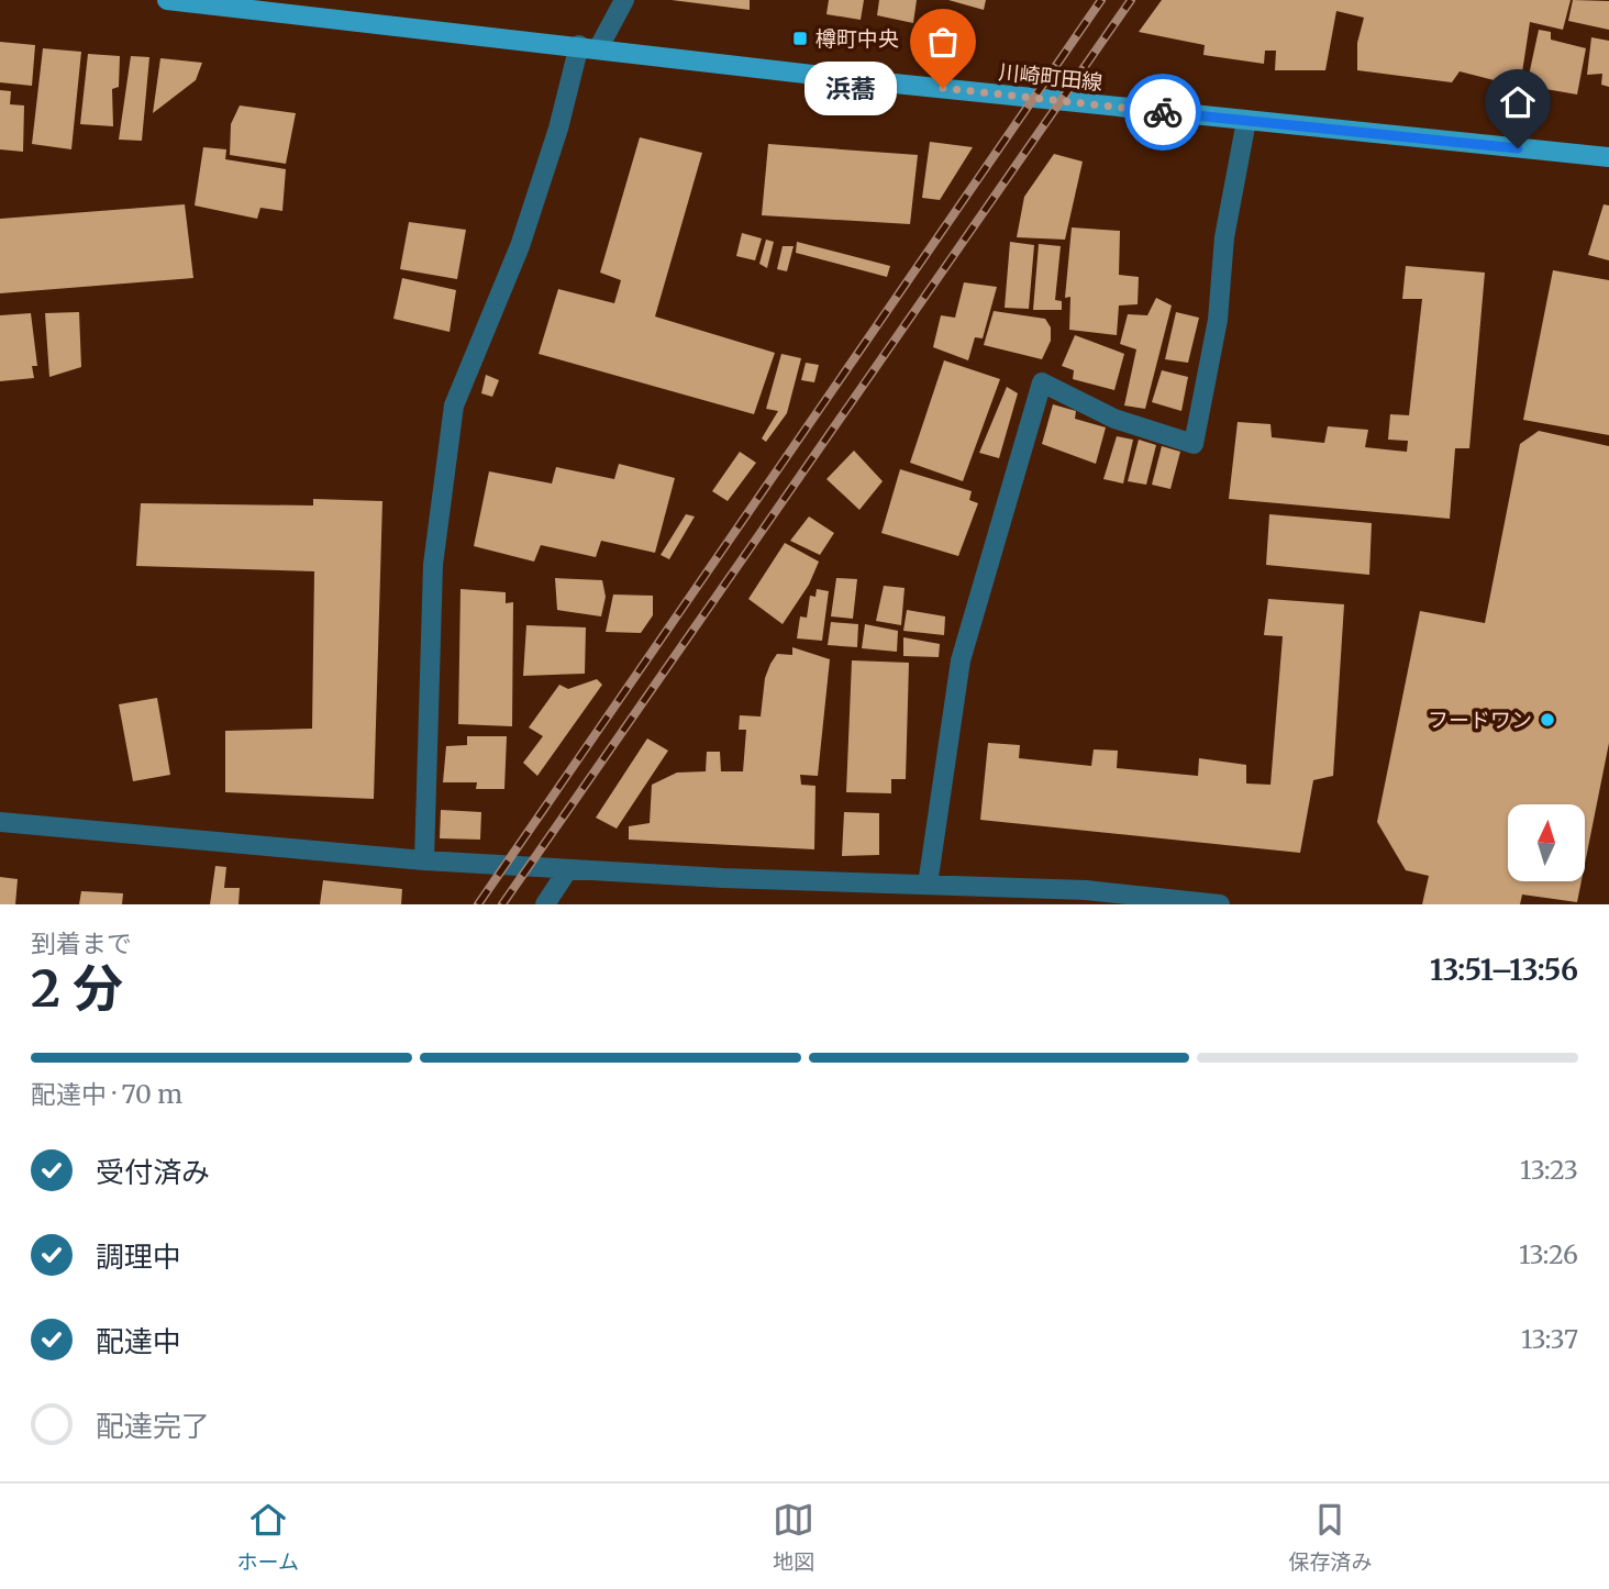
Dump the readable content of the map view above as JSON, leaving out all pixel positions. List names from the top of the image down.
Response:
{
  "streets": {
    "main road": ["川崎町田線"]
  },
  "places": {
    "transit": ["樽町中央"],
    "other": ["浜蕎", "フードワン"]
  },
  "north": "top",
  "page": {
    "bubble": "浜蕎",
    "heading": ["2 分", "到着まで", "13:51–13:56"],
    "bar": "配達中 · 70 m",
    "list": [
      ["受付済み", "13:23"],
      ["調理中", "13:26"],
      ["配達中", "13:37"],
      "配達完了"
    ],
    "tabs": ["ホーム", "地図", "保存済み"]
  }
}
